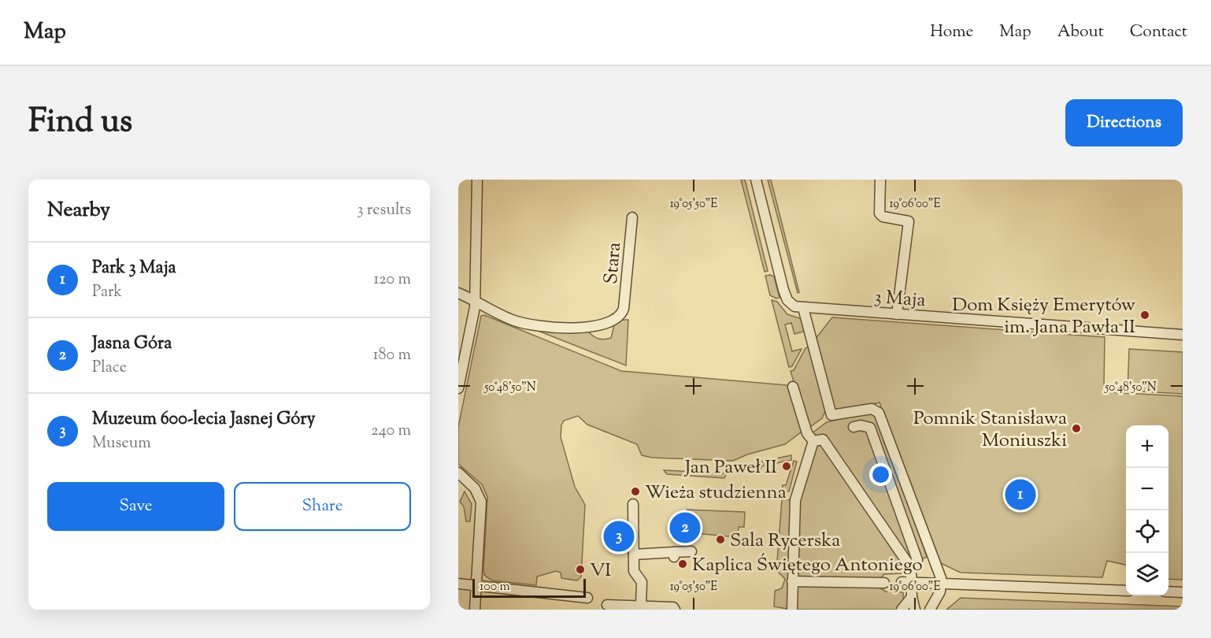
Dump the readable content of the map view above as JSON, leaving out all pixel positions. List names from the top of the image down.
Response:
{
  "streets": {
    "street": ["Stara", "3 Maja"]
  },
  "places": [
    "Dom Księży Emerytów im. Jana Pawła II",
    "Pomnik Stanisława Moniuszki",
    "Jan Paweł II",
    "Wieża studzienna",
    "Sala Rycerska",
    "Kaplica Świętego Antoniego",
    "VI"
  ],
  "scale_bar": "100 m",
  "page": {
    "header": "Map",
    "nav": [
      "Home",
      "Map",
      "About",
      "Contact"
    ],
    "title": "Find us",
    "buttons": [
      "Directions",
      ["Save", "Share"]
    ],
    "heading": ["Nearby", "3 results"],
    "list": [
      {
        "mark": "1",
        "name": "Park 3 Maja",
        "note": "Park",
        "value": "120 m"
      },
      {
        "mark": "2",
        "name": "Jasna Góra",
        "note": "Place",
        "value": "180 m"
      },
      {
        "mark": "3",
        "name": "Muzeum 600-lecia Jasnej Góry",
        "note": "Museum",
        "value": "240 m"
      }
    ],
    "map_buttons": ["+", "−"],
    "pins": ["1", "2", "3"],
    "scale": "100 m"
  },
  "coordinates": ["19°05'50\"E", "19°06'00\"E", "50°48'50\"N"]
}
